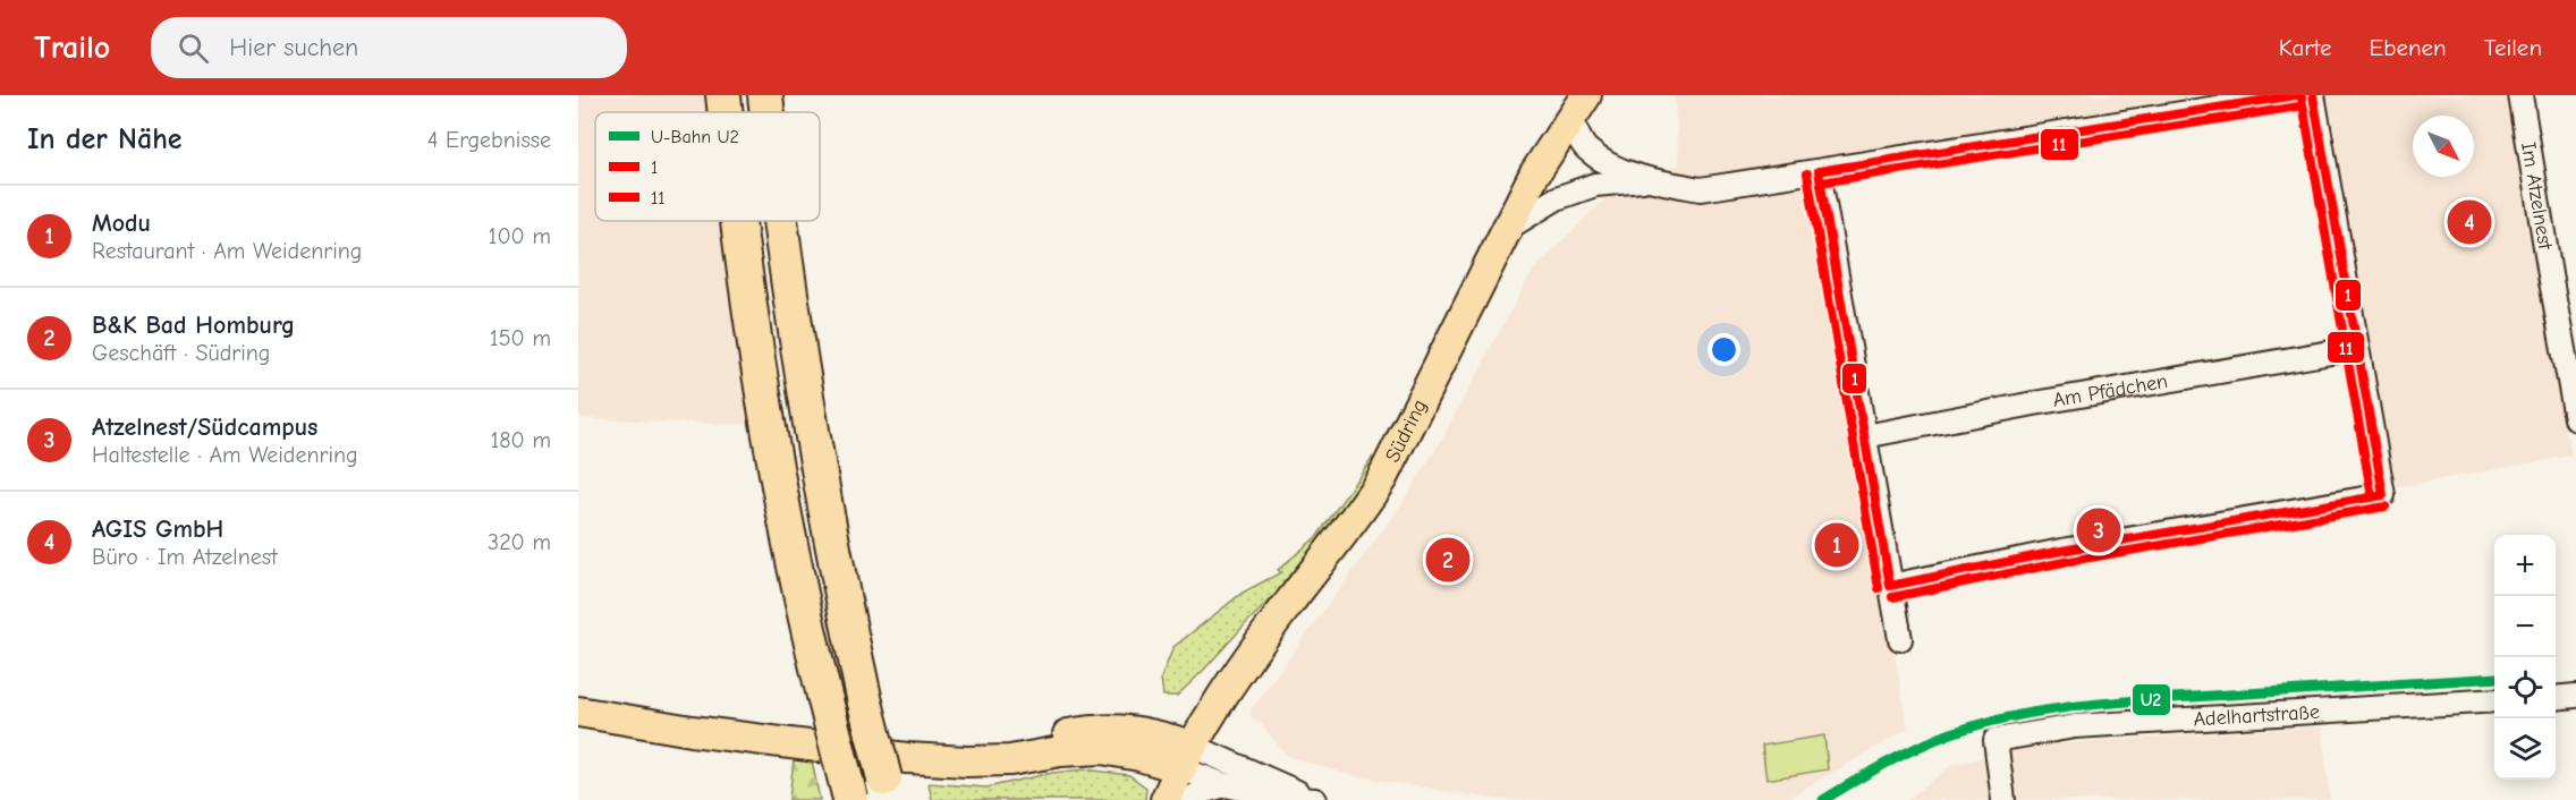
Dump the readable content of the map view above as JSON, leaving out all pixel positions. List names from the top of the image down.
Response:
{
  "streets": {
    "main road": ["Südring"],
    "street": ["Im Atzelnest", "Am Pfädchen", "Adelhartstraße"]
  },
  "lines": ["transit line 1", "transit line 11", "metro line U2"],
  "legend": ["U-Bahn U2", "1", "11"],
  "north": "bottom right",
  "page": {
    "header": "Trailo",
    "search": "Hier suchen",
    "nav": ["Karte", "Ebenen", "Teilen"],
    "heading": ["In der Nähe", "4 Ergebnisse"],
    "list": [
      {
        "mark": "1",
        "name": "Modu",
        "note": "Restaurant · Am Weidenring",
        "value": "100 m"
      },
      {
        "mark": "2",
        "name": "B&K Bad Homburg",
        "note": "Geschäft · Südring",
        "value": "150 m"
      },
      {
        "mark": "3",
        "name": "Atzelnest/Südcampus",
        "note": "Haltestelle · Am Weidenring",
        "value": "180 m"
      },
      {
        "mark": "4",
        "name": "AGIS GmbH",
        "note": "Büro · Im Atzelnest",
        "value": "320 m"
      }
    ],
    "pins": [
      "4",
      "3",
      "1",
      "2"
    ],
    "map_buttons": ["+", "−"]
  }
}
